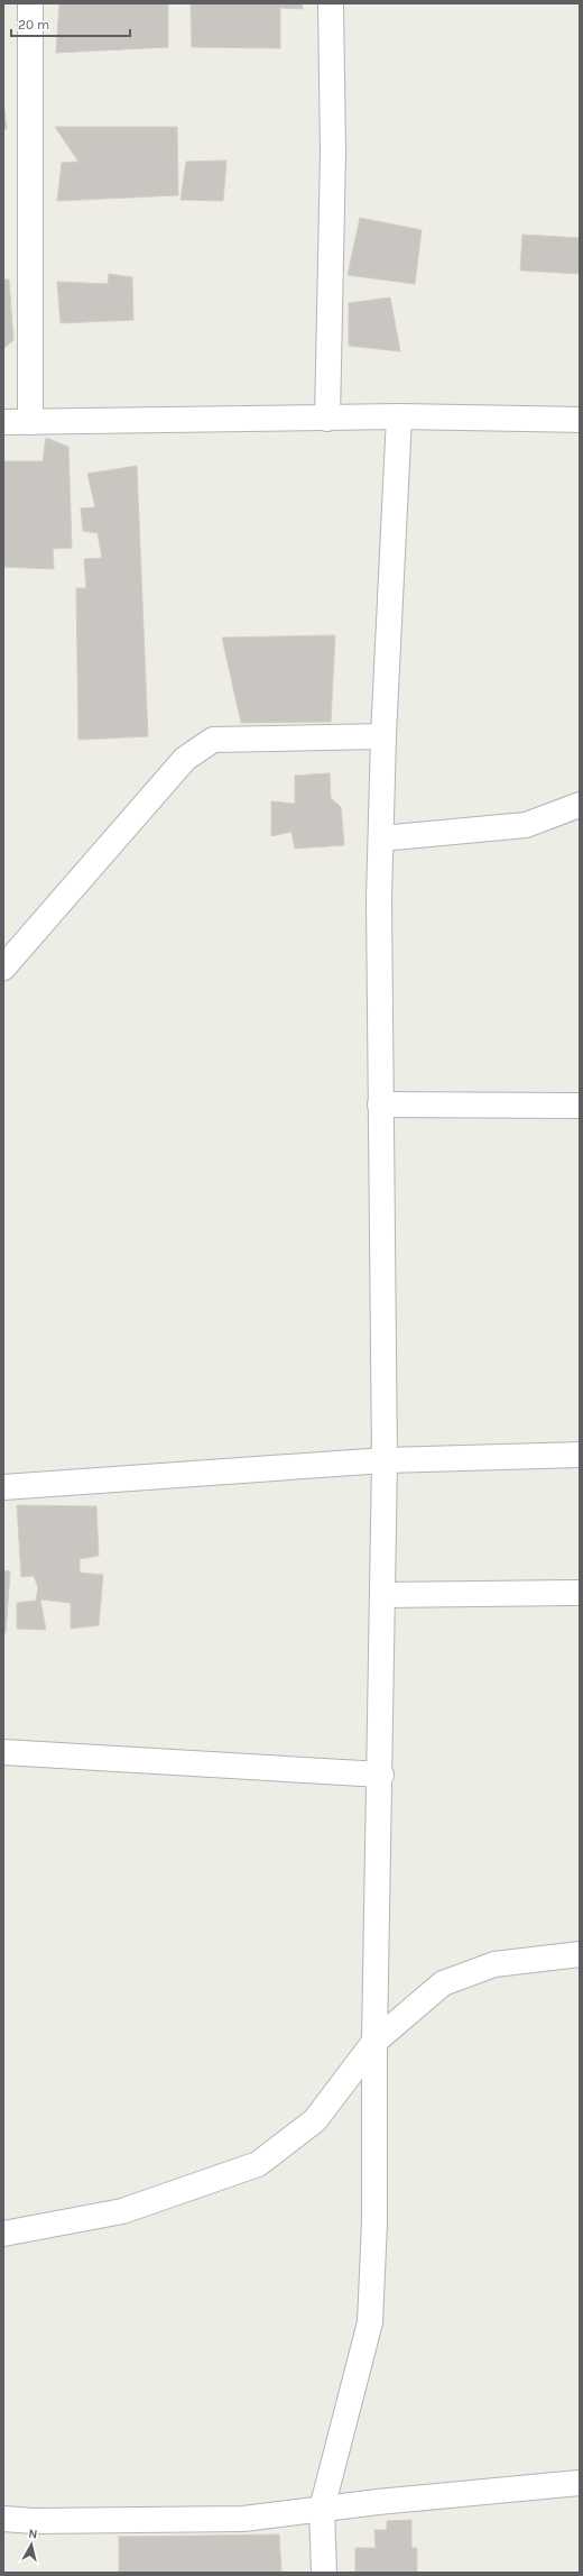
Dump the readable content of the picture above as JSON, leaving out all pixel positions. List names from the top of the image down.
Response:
{
  "scale_bar": "20 m",
  "north": "top"
}
